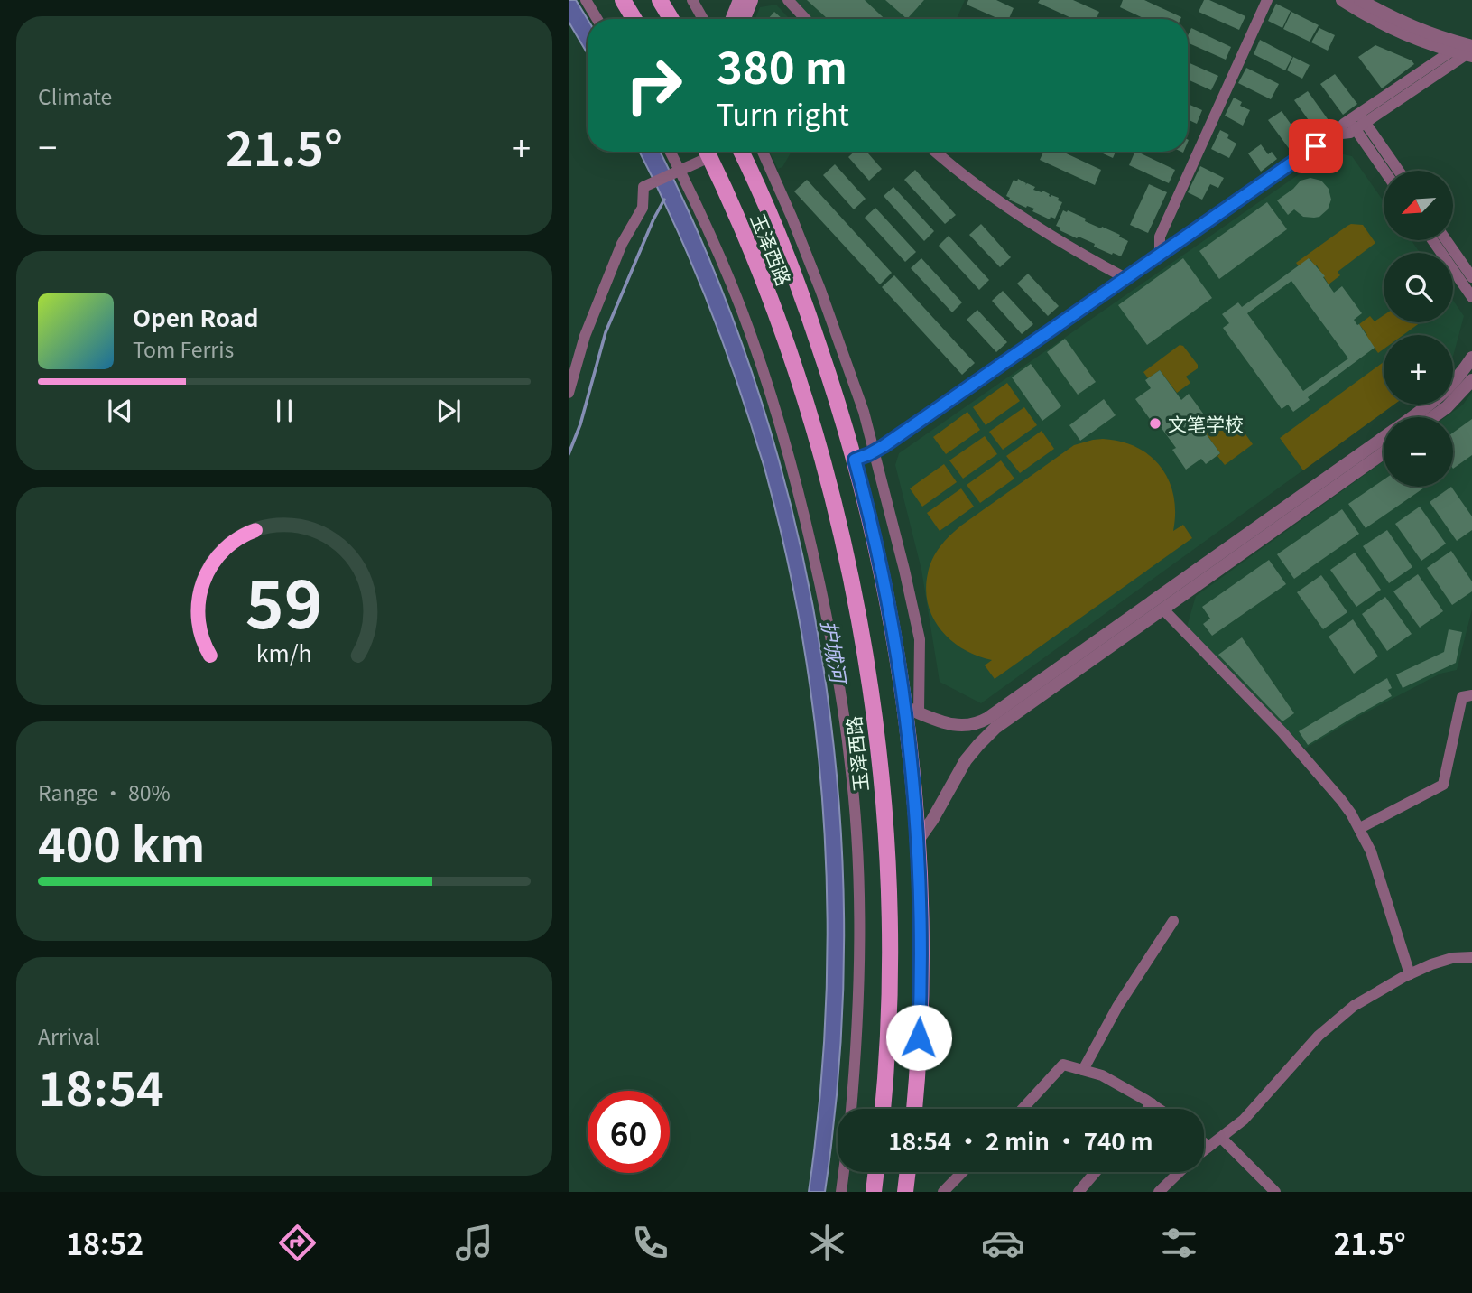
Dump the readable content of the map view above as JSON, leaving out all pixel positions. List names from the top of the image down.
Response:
{
  "streets": {
    "main road": ["玉泽西路"]
  },
  "water": ["护城河"],
  "places": ["文笔学校"],
  "north": "bottom left",
  "page": {
    "tile": [
      "Climate",
      ["Range · 80%", "400 km"],
      ["Arrival", "18:54"]
    ],
    "turn": ["380 m", "Turn right"],
    "heat": ["−", "21.5°", "+"],
    "map_buttons": ["+", "−"],
    "song": ["Open Road", "Tom Ferris"],
    "limit": "60",
    "trip": "18:54 · 2 min · 740 m",
    "tabs": ["18:52", "21.5°"],
    "gauge": ["59", "km/h"]
  }
}
